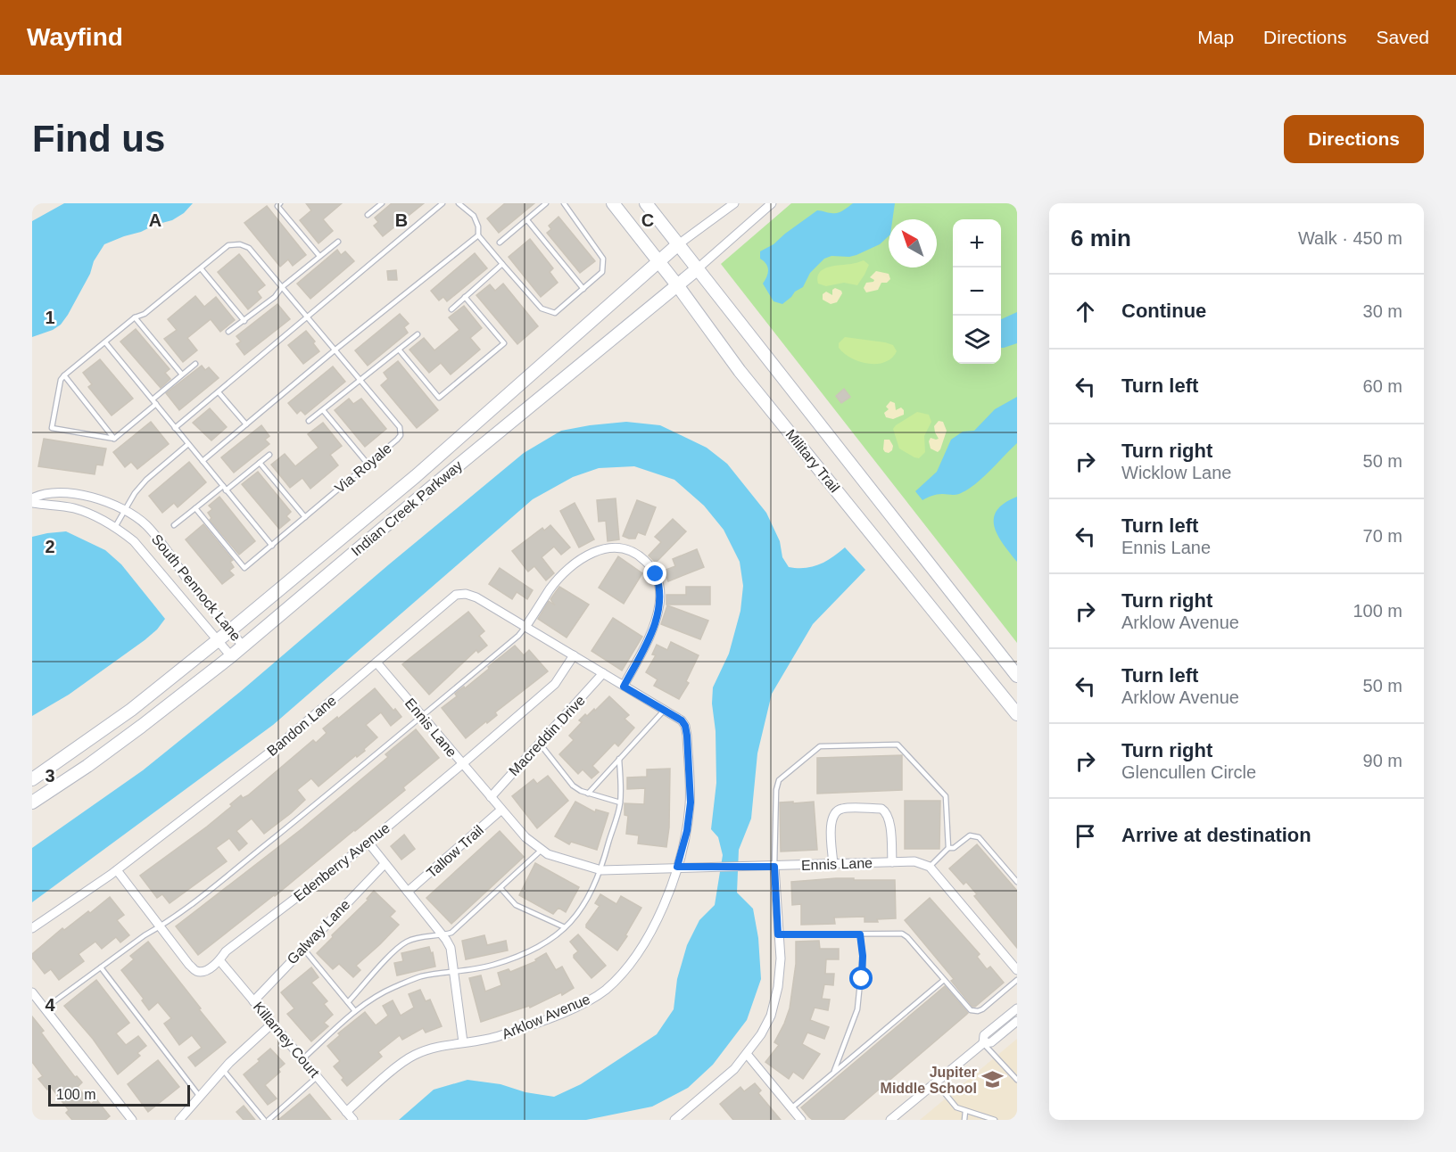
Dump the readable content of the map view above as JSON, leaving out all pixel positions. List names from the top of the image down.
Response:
{
  "streets": {
    "street": [
      "Military Trail",
      "Indian Creek Parkway",
      "South Pennock Lane",
      "Bandon Lane",
      "Ennis Lane",
      "Macreddin Drive",
      "Tallow Trail",
      "Edenberry Avenue",
      "Galway Lane",
      "Arklow Avenue",
      "Killarney Court"
    ],
    "lane": ["Via Royale"]
  },
  "crossings": [
    ["Military Trail", "Indian Creek Parkway"],
    ["Indian Creek Parkway", "South Pennock Lane"],
    ["Bandon Lane", "Ennis Lane"],
    ["Bandon Lane", "Edenberry Avenue"],
    ["Bandon Lane", "Arklow Avenue"],
    ["Ennis Lane", "Macreddin Drive"],
    ["Ennis Lane", "Tallow Trail"],
    ["Ennis Lane", "Edenberry Avenue"],
    ["Ennis Lane", "Arklow Avenue"],
    ["Macreddin Drive", "Arklow Avenue"],
    ["Edenberry Avenue", "Arklow Avenue"],
    ["Edenberry Avenue", "Killarney Court"],
    ["Galway Lane", "Killarney Court"],
    ["Arklow Avenue", "Killarney Court"]
  ],
  "places": {
    "school or university": ["Jupiter Middle School"]
  },
  "scale_bar": "100 m",
  "north": "top left",
  "page": {
    "header": "Wayfind",
    "nav": ["Map", "Directions", "Saved"],
    "buttons": "Directions",
    "title": "Find us",
    "heading": ["6 min", "Walk · 450 m"],
    "map_buttons": ["+", "−"],
    "list": [
      ["Continue", "30 m"],
      ["Turn left", "60 m"],
      ["Turn right", "Wicklow Lane", "50 m"],
      ["Turn left", "Ennis Lane", "70 m"],
      ["Turn right", "Arklow Avenue", "100 m"],
      ["Turn left", "Arklow Avenue", "50 m"],
      ["Turn right", "Glencullen Circle", "90 m"],
      "Arrive at destination"
    ],
    "scale": "100 m"
  },
  "grid": {
    "columns": ["A", "B", "C"],
    "rows": [
      "1",
      "2",
      "3",
      "4"
    ]
  }
}
